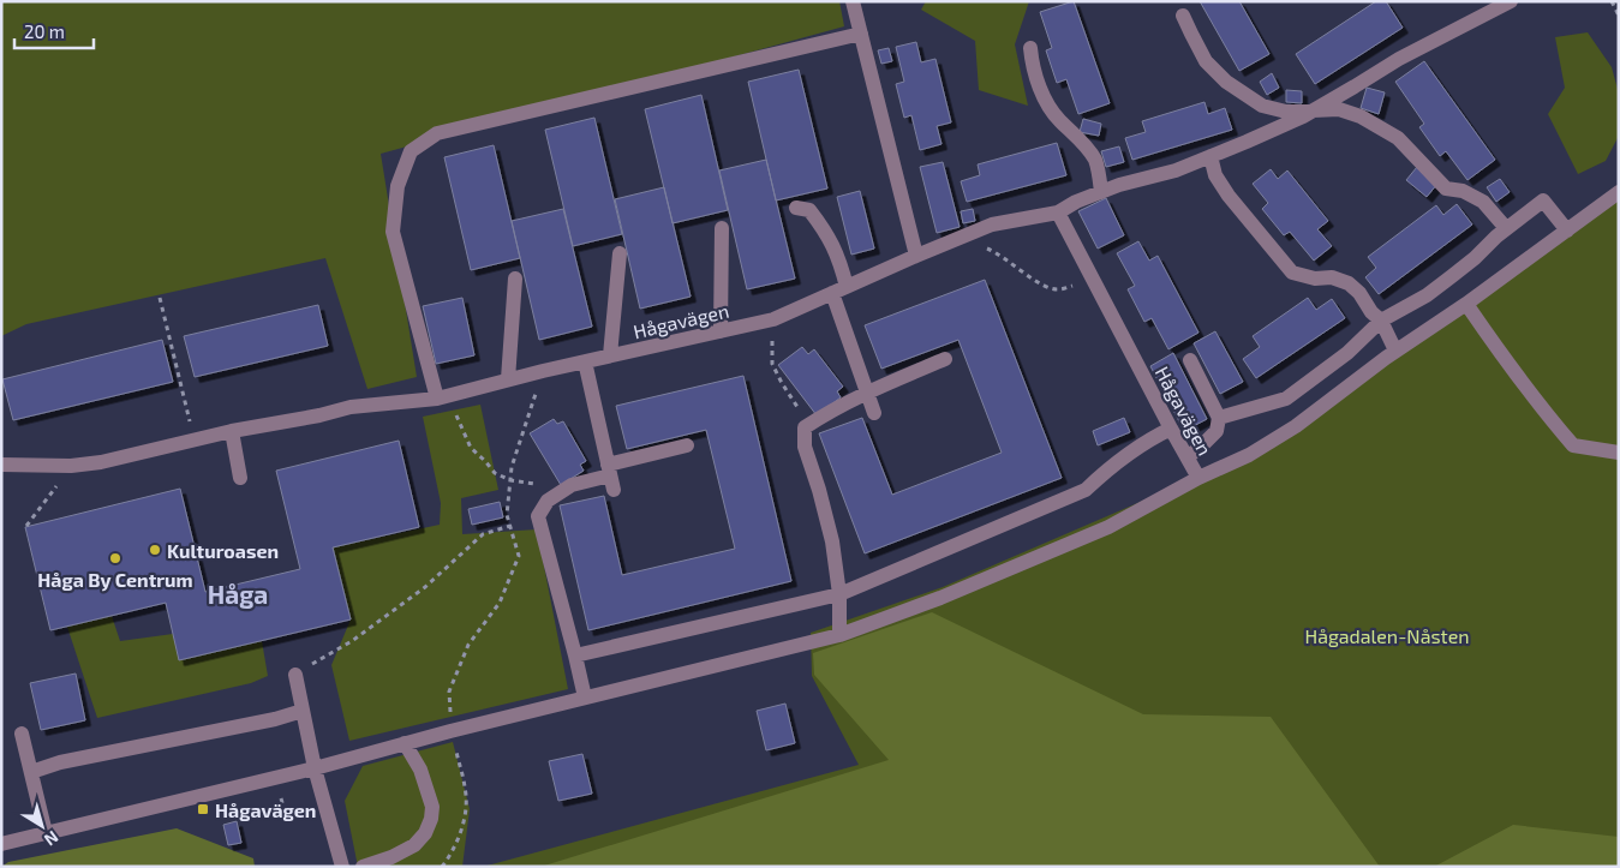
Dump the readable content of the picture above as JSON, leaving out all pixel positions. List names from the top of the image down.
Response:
{
  "streets": {
    "street": ["Hågavägen"]
  },
  "districts": ["Håga"],
  "parks": ["Hågadalen-Nåsten"],
  "places": {
    "other": ["Kulturoasen", "Håga By Centrum"],
    "transit": ["Hågavägen"]
  },
  "scale_bar": "20 m",
  "north": "bottom right"
}
